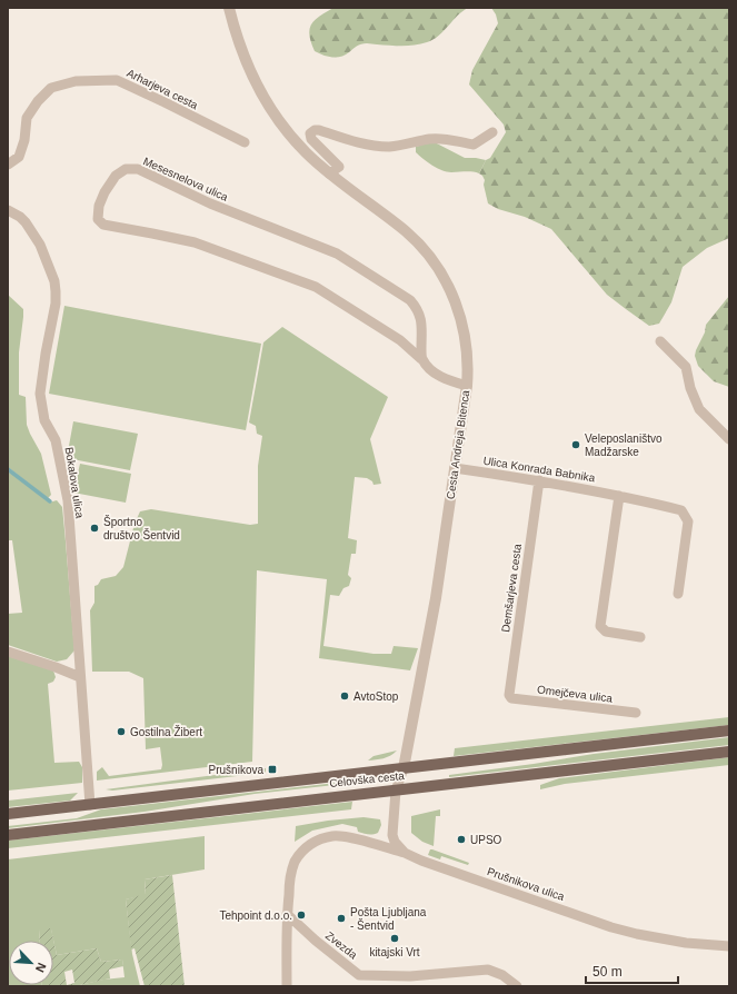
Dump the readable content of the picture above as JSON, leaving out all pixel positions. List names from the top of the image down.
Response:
{
  "streets": {
    "main road": ["Celovška cesta"],
    "street": [
      "Arharjeva cesta",
      "Mesesnelova ulica",
      "Cesta Andreja Bitenca",
      "Ulica Konrada Babnika",
      "Bokalova ulica",
      "Demšarjeva cesta",
      "Omejčeva ulica",
      "Prušnikova ulica",
      "Zvezda"
    ]
  },
  "crossings": [
    ["Mesesnelova ulica", "Cesta Andreja Bitenca"],
    ["Cesta Andreja Bitenca", "Ulica Konrada Babnika"],
    ["Cesta Andreja Bitenca", "Celovška cesta"],
    ["Ulica Konrada Babnika", "Demšarjeva cesta"],
    ["Bokalova ulica", "Celovška cesta"],
    ["Demšarjeva cesta", "Omejčeva ulica"]
  ],
  "places": {
    "other": [
      "Veleposlaništvo Madžarske",
      "Športno društvo Šentvid",
      "AvtoStop",
      "Gostilna Žibert",
      "UPSO",
      "Tehpoint d.o.o.",
      "Pošta Ljubljana - Šentvid",
      "kitajski Vrt"
    ],
    "transit": ["Prušnikova"]
  },
  "scale_bar": "50 m",
  "north": "bottom right"
}
